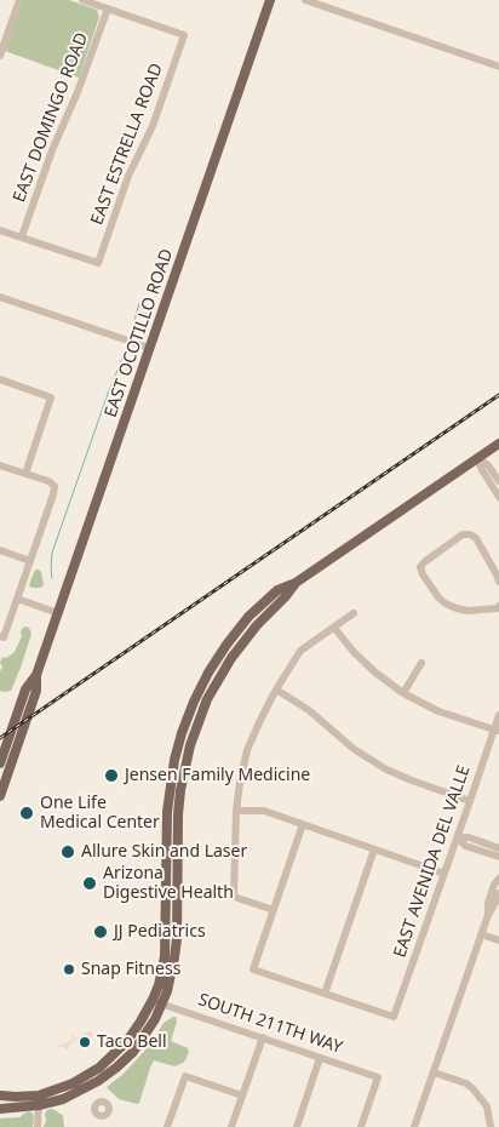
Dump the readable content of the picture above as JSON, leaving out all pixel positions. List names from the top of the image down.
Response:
{
  "streets": {
    "main road": ["EAST OCOTILLO ROAD"],
    "street": [
      "EAST DOMINGO ROAD",
      "EAST ESTRELLA ROAD",
      "EAST AVENIDA DEL VALLE",
      "SOUTH 211TH WAY"
    ]
  },
  "crossings": [
    ["EAST DOMINGO ROAD", "EAST ESTRELLA ROAD"]
  ],
  "places": [
    "Jensen Family Medicine",
    "One Life Medical Center",
    "Allure Skin and Laser",
    "Arizona Digestive Health",
    "JJ Pediatrics",
    "Snap Fitness",
    "Taco Bell"
  ]
}
